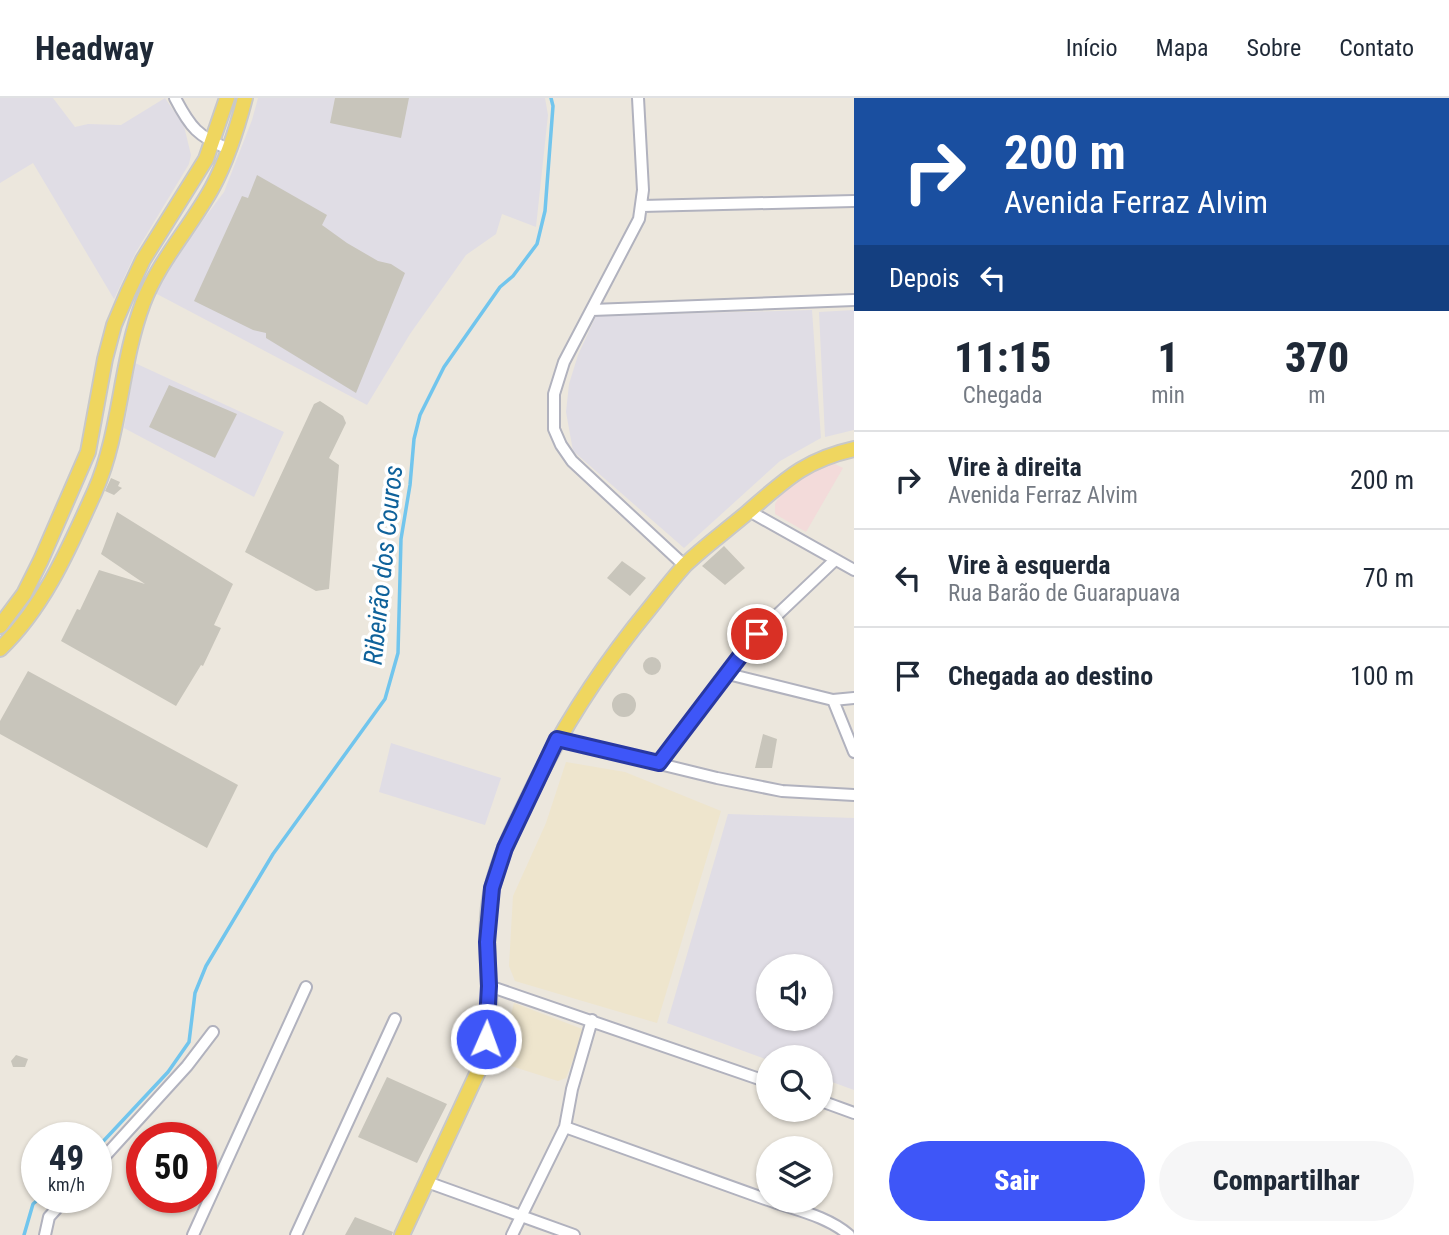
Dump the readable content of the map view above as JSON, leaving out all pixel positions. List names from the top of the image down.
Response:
{
  "water": ["Ribeirão dos Couros"],
  "page": {
    "header": "Headway",
    "nav": [
      "Início",
      "Mapa",
      "Sobre",
      "Contato"
    ],
    "turn": ["200 m", "Avenida Ferraz Alvim"],
    "then": "Depois",
    "eta": [
      "11:15",
      "Chegada",
      "1",
      "min",
      "370",
      "m"
    ],
    "list": [
      {
        "name": "Vire à direita",
        "note": "Avenida Ferraz Alvim",
        "value": "200 m"
      },
      {
        "name": "Vire à esquerda",
        "note": "Rua Barão de Guarapuava",
        "value": "70 m"
      },
      {
        "name": "Chegada ao destino",
        "value": "100 m"
      }
    ],
    "speed": "49 km/h",
    "limit": "50",
    "buttons": ["Sair", "Compartilhar"]
  }
}
